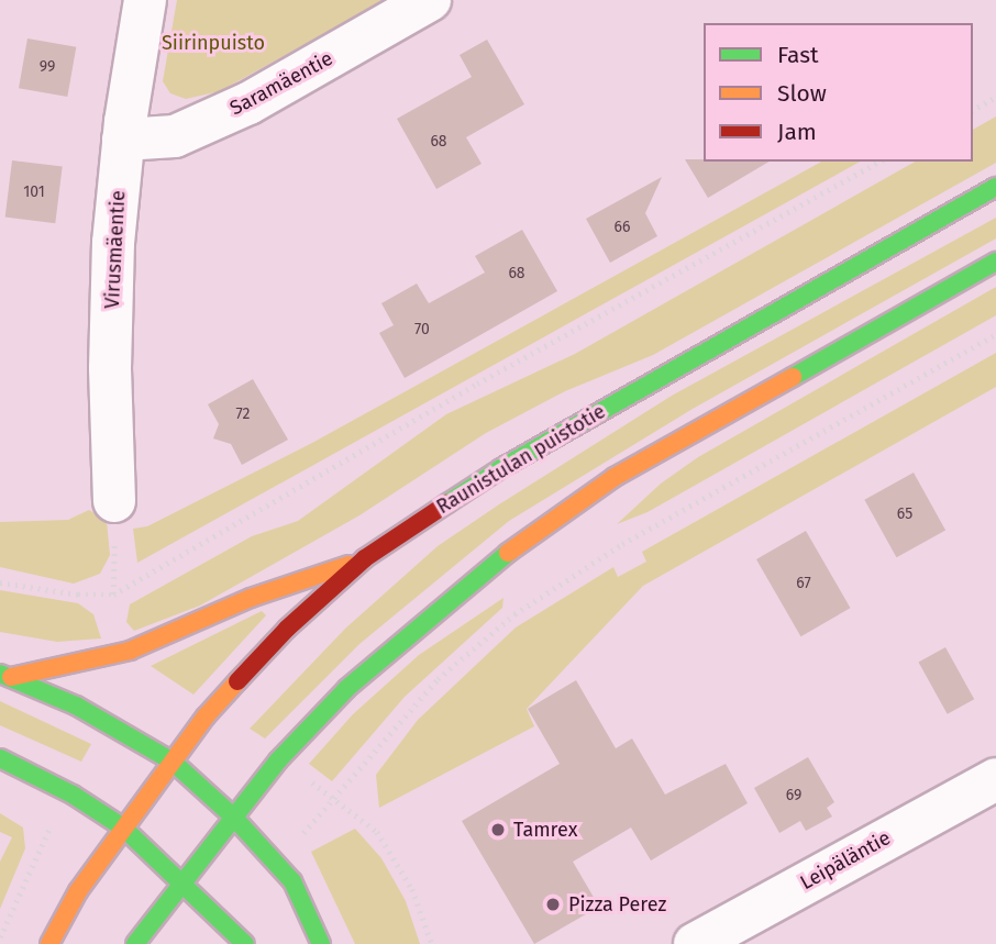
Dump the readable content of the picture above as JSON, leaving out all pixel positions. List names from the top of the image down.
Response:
{
  "streets": {
    "main road": ["Raunistulan puistotie"],
    "street": ["Saramäentie", "Virusmäentie", "Leipäläntie"]
  },
  "crossings": [
    ["Saramäentie", "Virusmäentie"]
  ],
  "parks": ["Siirinpuisto"],
  "places": ["Tamrex", "Pizza Perez"],
  "house_numbers": [
    "99",
    "68",
    "101",
    "66",
    "68",
    "70",
    "72",
    "65",
    "67",
    "69"
  ],
  "legend": ["Fast", "Slow", "Jam"]
}
